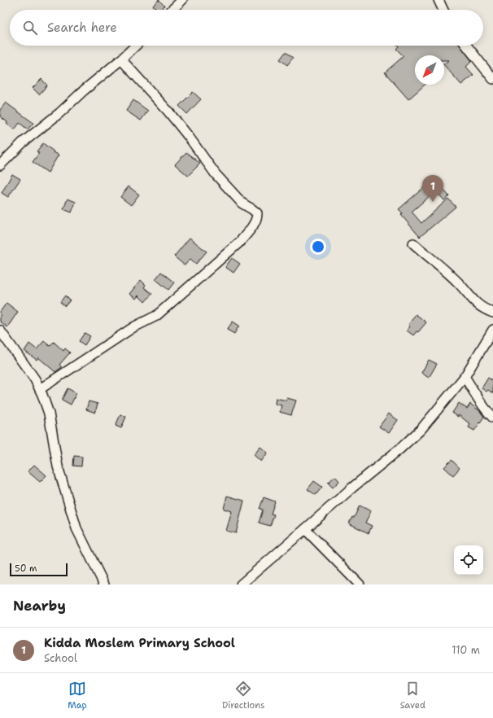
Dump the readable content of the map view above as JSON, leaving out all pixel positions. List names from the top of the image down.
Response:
{
  "scale_bar": "50 m",
  "north": "bottom left",
  "page": {
    "search": "Search here",
    "pins": "1",
    "scale": "50 m",
    "heading": "Nearby",
    "list": [
      {
        "mark": "1",
        "name": "Kidda Moslem Primary School",
        "note": "School",
        "value": "110 m"
      }
    ],
    "nav": ["Map", "Directions", "Saved"]
  }
}
